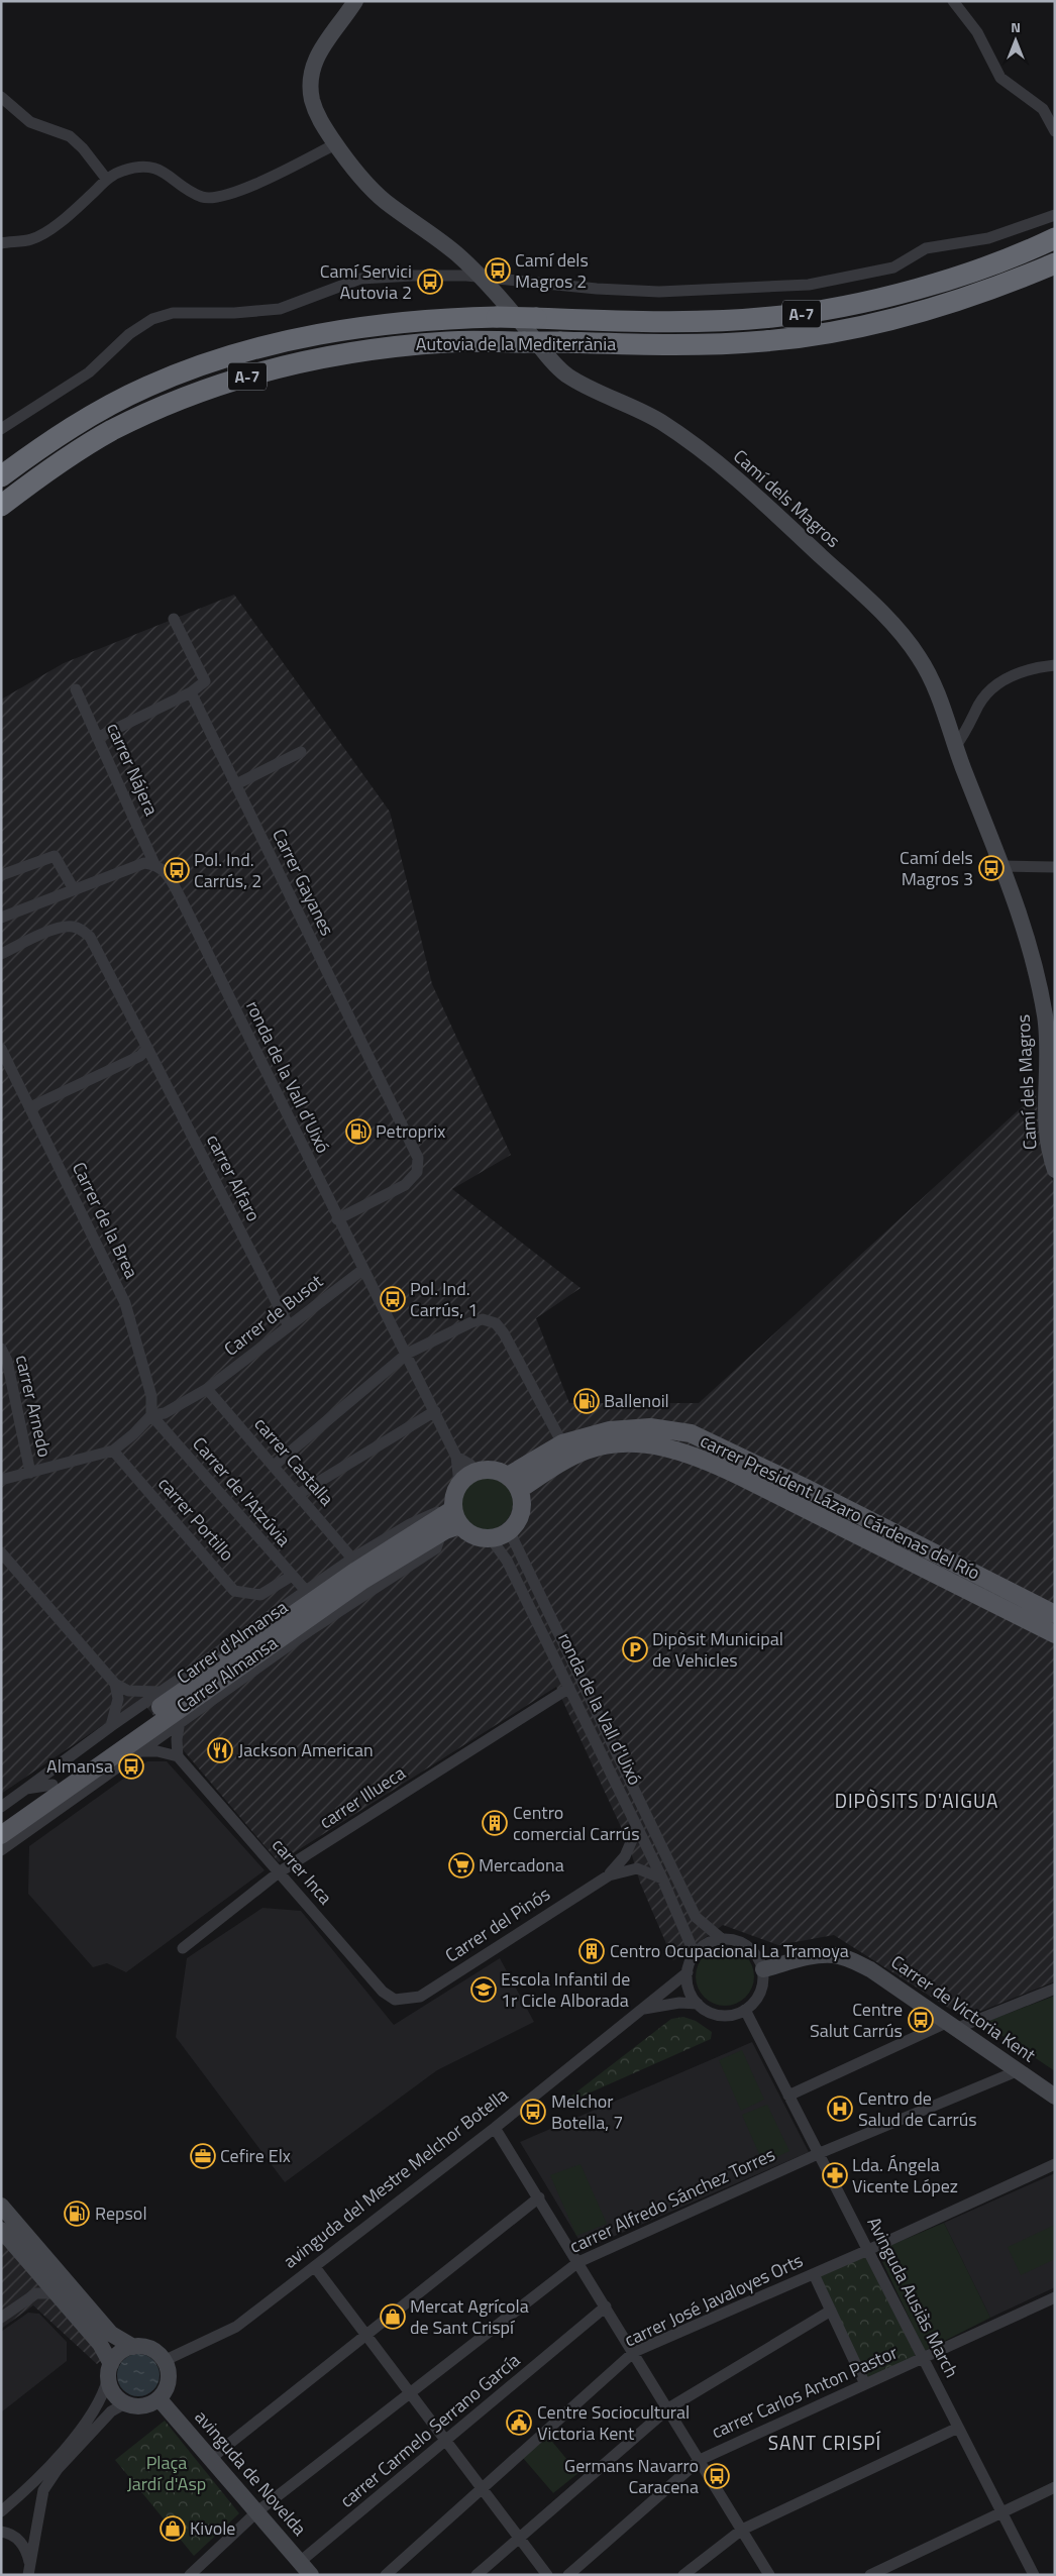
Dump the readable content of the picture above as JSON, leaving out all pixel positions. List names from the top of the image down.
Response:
{
  "streets": {
    "highway": ["A-7", "Autovia de la Mediterrània"],
    "main road": ["carrer President Lázaro Cárdenas del Río", "Carrer d'Almansa", "Carrer Almansa"],
    "street": [
      "Camí dels Magros",
      "carrer Nájera",
      "Carrer Gayanes",
      "ronda de la Vall d'Uixó",
      "carrer Alfaro",
      "Carrer de la Brea",
      "Carrer de Busot",
      "carrer Arnedo",
      "carrer Castalla",
      "Carrer de l'Atzúvia",
      "carrer Portillo",
      "carrer Illueca",
      "carrer Inca",
      "Carrer del Pinós",
      "Carrer de Victoria Kent",
      "avinguda del Mestre Melchor Botella",
      "carrer Alfredo Sánchez Torres",
      "Avinguda Ausiàs March",
      "carrer José Javaloyes Orts",
      "carrer Carlos Anton Pastor",
      "carrer Carmelo Serrano García",
      "avinguda de Novelda"
    ]
  },
  "crossings": [
    ["carrer Nájera", "ronda de la Vall d'Uixó"],
    ["Carrer Gayanes", "ronda de la Vall d'Uixó"],
    ["ronda de la Vall d'Uixó", "Carrer de Busot"],
    ["ronda de la Vall d'Uixó", "carrer President Lázaro Cárdenas del Río"],
    ["ronda de la Vall d'Uixó", "Carrer d'Almansa"],
    ["ronda de la Vall d'Uixó", "Carrer Almansa"],
    ["ronda de la Vall d'Uixó", "carrer Illueca"],
    ["ronda de la Vall d'Uixó", "Carrer del Pinós"],
    ["ronda de la Vall d'Uixó", "Carrer de Victoria Kent"],
    ["ronda de la Vall d'Uixó", "avinguda del Mestre Melchor Botella"],
    ["ronda de la Vall d'Uixó", "Avinguda Ausiàs March"],
    ["carrer Alfaro", "Carrer de Busot"],
    ["Carrer de la Brea", "Carrer de l'Atzúvia"],
    ["Carrer de Busot", "carrer Castalla"],
    ["carrer Castalla", "Carrer d'Almansa"],
    ["Carrer de l'Atzúvia", "Carrer d'Almansa"],
    ["carrer President Lázaro Cárdenas del Río", "Carrer d'Almansa"],
    ["carrer President Lázaro Cárdenas del Río", "Carrer Almansa"],
    ["carrer Portillo", "Carrer d'Almansa"],
    ["Carrer d'Almansa", "Carrer Almansa"],
    ["carrer Illueca", "carrer Inca"],
    ["carrer Inca", "Carrer del Pinós"],
    ["Carrer de Victoria Kent", "avinguda del Mestre Melchor Botella"],
    ["Carrer de Victoria Kent", "carrer Alfredo Sánchez Torres"],
    ["Carrer de Victoria Kent", "Avinguda Ausiàs March"],
    ["avinguda del Mestre Melchor Botella", "Avinguda Ausiàs March"],
    ["avinguda del Mestre Melchor Botella", "avinguda de Novelda"],
    ["carrer Alfredo Sánchez Torres", "Avinguda Ausiàs March"],
    ["carrer Alfredo Sánchez Torres", "avinguda de Novelda"],
    ["Avinguda Ausiàs March", "carrer José Javaloyes Orts"],
    ["Avinguda Ausiàs March", "carrer Carlos Anton Pastor"],
    ["carrer Carmelo Serrano García", "avinguda de Novelda"]
  ],
  "districts": ["DIPÒSITS D'AIGUA", "SANT CRISPÍ"],
  "parks": ["Plaça Jardí d'Asp"],
  "places": {
    "bus stop": [
      "Camí dels Magros 2",
      "Camí Servici Autovia 2",
      "Camí dels Magros 3",
      "Pol. Ind. Carrús, 2",
      "Pol. Ind. Carrús, 1",
      "Almansa",
      "Centre Salut Carrús",
      "Melchor Botella, 7",
      "Germans Navarro Caracena"
    ],
    "fuel station": ["Petroprix", "Ballenoil", "Repsol"],
    "parking": ["Dipòsit Municipal de Vehicles"],
    "restaurant": ["Jackson American"],
    "building": ["Centro comercial Carrús", "Centro Ocupacional La Tramoya"],
    "supermarket": ["Mercadona"],
    "school or university": ["Escola Infantil de 1r Cicle Alborada"],
    "hospital": ["Centro de Salud de Carrús"],
    "office": ["Cefire Elx"],
    "pharmacy": ["Lda. Ángela Vicente López"],
    "shop": ["Mercat Agrícola de Sant Crispí", "Kivole"],
    "public building": ["Centre Sociocultural Victoria Kent"]
  },
  "north": "top"
}
